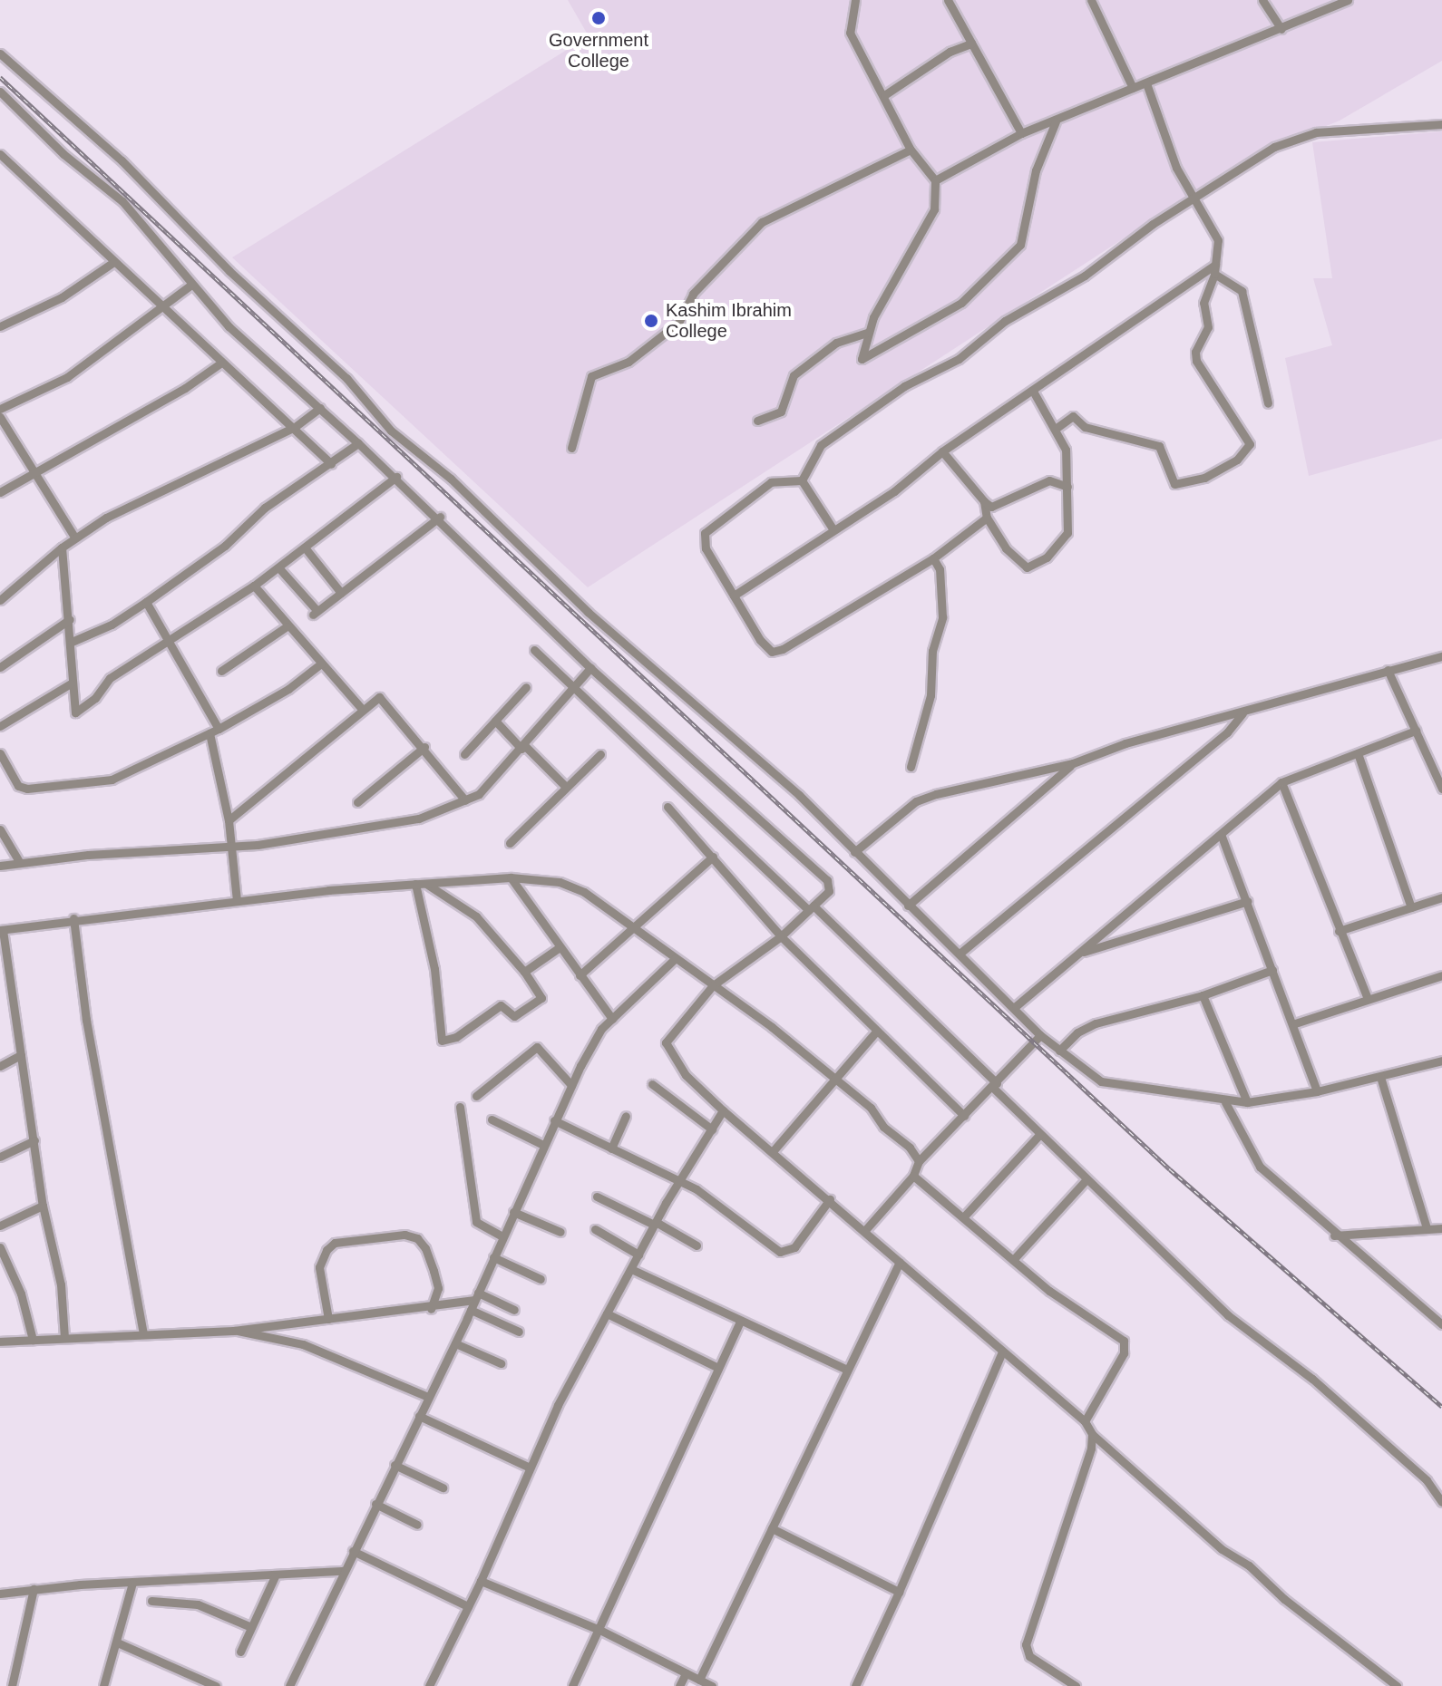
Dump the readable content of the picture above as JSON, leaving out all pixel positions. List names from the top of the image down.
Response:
{
  "places": ["Government College", "Kashim Ibrahim College"]
}
